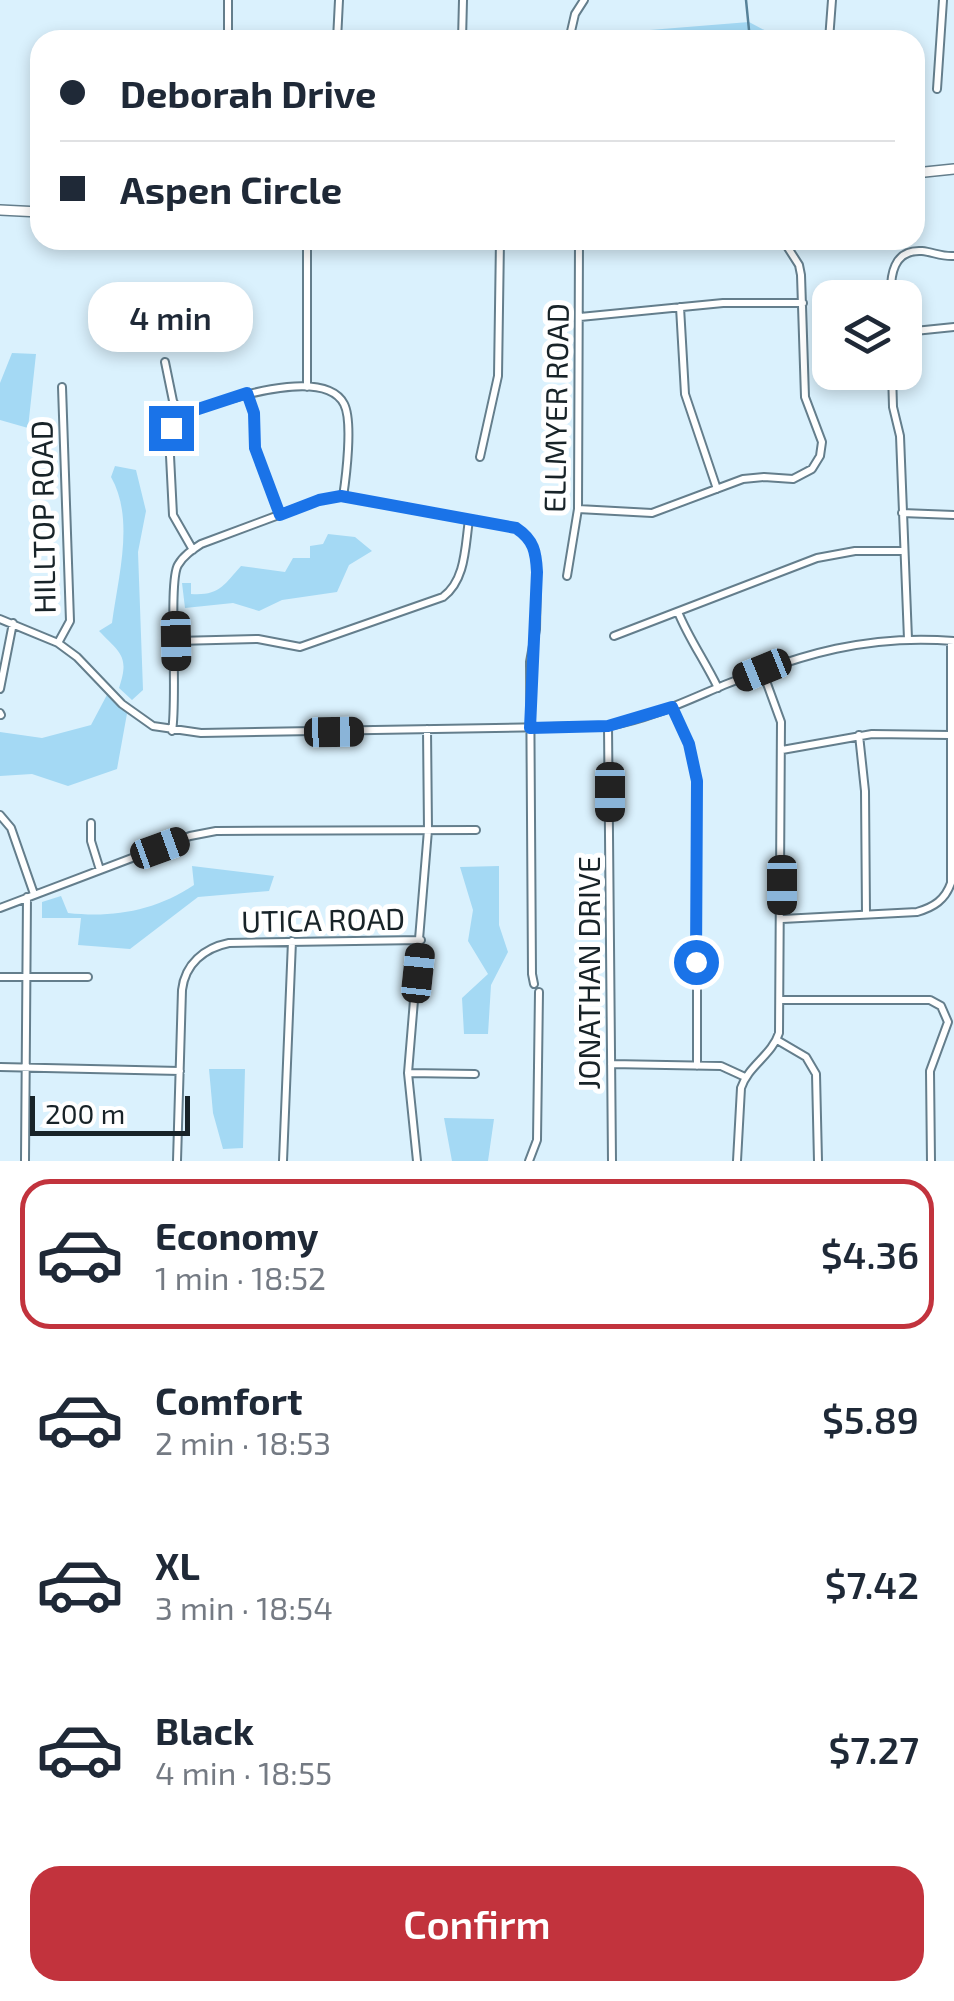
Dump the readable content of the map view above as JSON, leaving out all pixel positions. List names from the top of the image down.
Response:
{
  "streets": {
    "street": [
      "ELLMYER ROAD",
      "HILLTOP ROAD",
      "UTICA ROAD",
      "JONATHAN DRIVE"
    ]
  },
  "scale_bar": "200 m",
  "page": {
    "banner": ["Deborah Drive", "Aspen Circle"],
    "bubble": "4 min",
    "scale": "200 m",
    "list": [
      {
        "name": "Economy",
        "note": "1 min · 18:52",
        "value": "$4.36"
      },
      {
        "name": "Comfort",
        "note": "2 min · 18:53",
        "value": "$5.89"
      },
      {
        "name": "XL",
        "note": "3 min · 18:54",
        "value": "$7.42"
      },
      {
        "name": "Black",
        "note": "4 min · 18:55",
        "value": "$7.27"
      }
    ],
    "buttons": "Confirm"
  }
}
